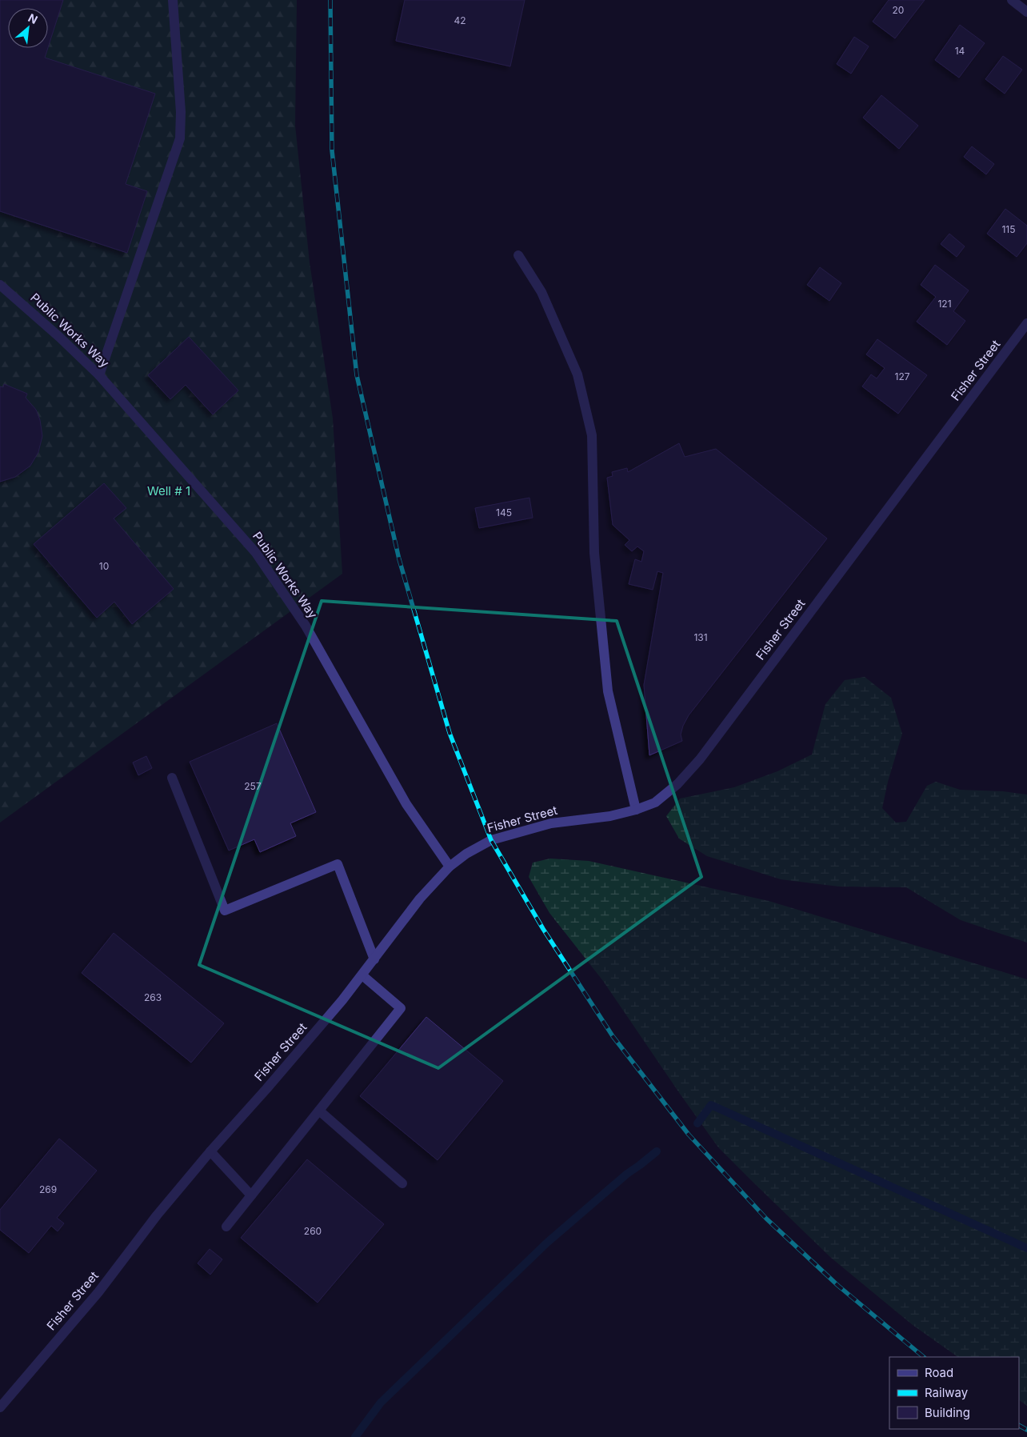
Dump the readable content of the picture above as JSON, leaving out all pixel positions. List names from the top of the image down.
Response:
{
  "streets": {
    "street": ["Public Works Way", "Fisher Street"]
  },
  "crossings": [
    ["Public Works Way", "Fisher Street"]
  ],
  "parks": ["Well # 1"],
  "house_numbers": [
    "20",
    "42",
    "14",
    "115",
    "121",
    "127",
    "145",
    "10",
    "131",
    "257",
    "263",
    "269",
    "260"
  ],
  "legend": ["Road", "Railway", "Building"],
  "north": "top right"
}
